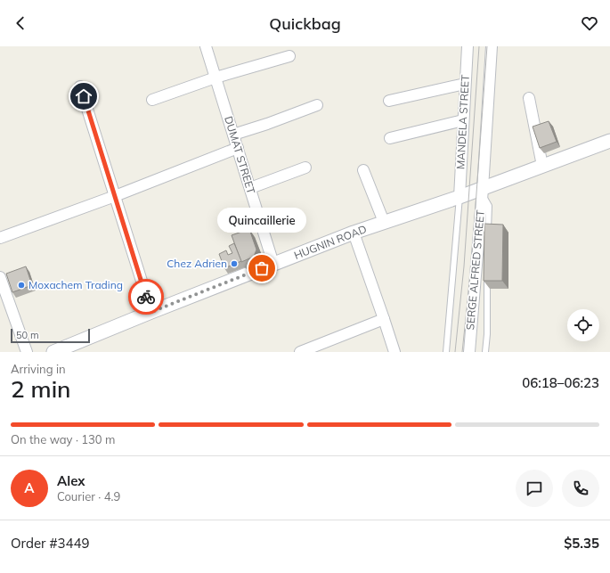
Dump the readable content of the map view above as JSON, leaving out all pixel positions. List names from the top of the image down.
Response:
{
  "streets": {
    "street": [
      "MANDELA STREET",
      "DUMAT STREET",
      "HUGNIN ROAD",
      "SERGE ALFRED STREET"
    ]
  },
  "crossings": [
    ["MANDELA STREET", "HUGNIN ROAD"],
    ["DUMAT STREET", "HUGNIN ROAD"],
    ["HUGNIN ROAD", "SERGE ALFRED STREET"]
  ],
  "places": ["Chez Adrien", "Quincaillerie", "Moxachem Trading"],
  "scale_bar": "50 m",
  "page": {
    "header": "Quickbag",
    "bubble": "Quincaillerie",
    "scale": "50 m",
    "heading": ["2 min", "Arriving in", "06:18–06:23"],
    "panel": [
      "Alex",
      "Courier · 4.9",
      "Order #3449",
      "$5.35"
    ],
    "bar": "On the way · 130 m",
    "round": "A"
  }
}
